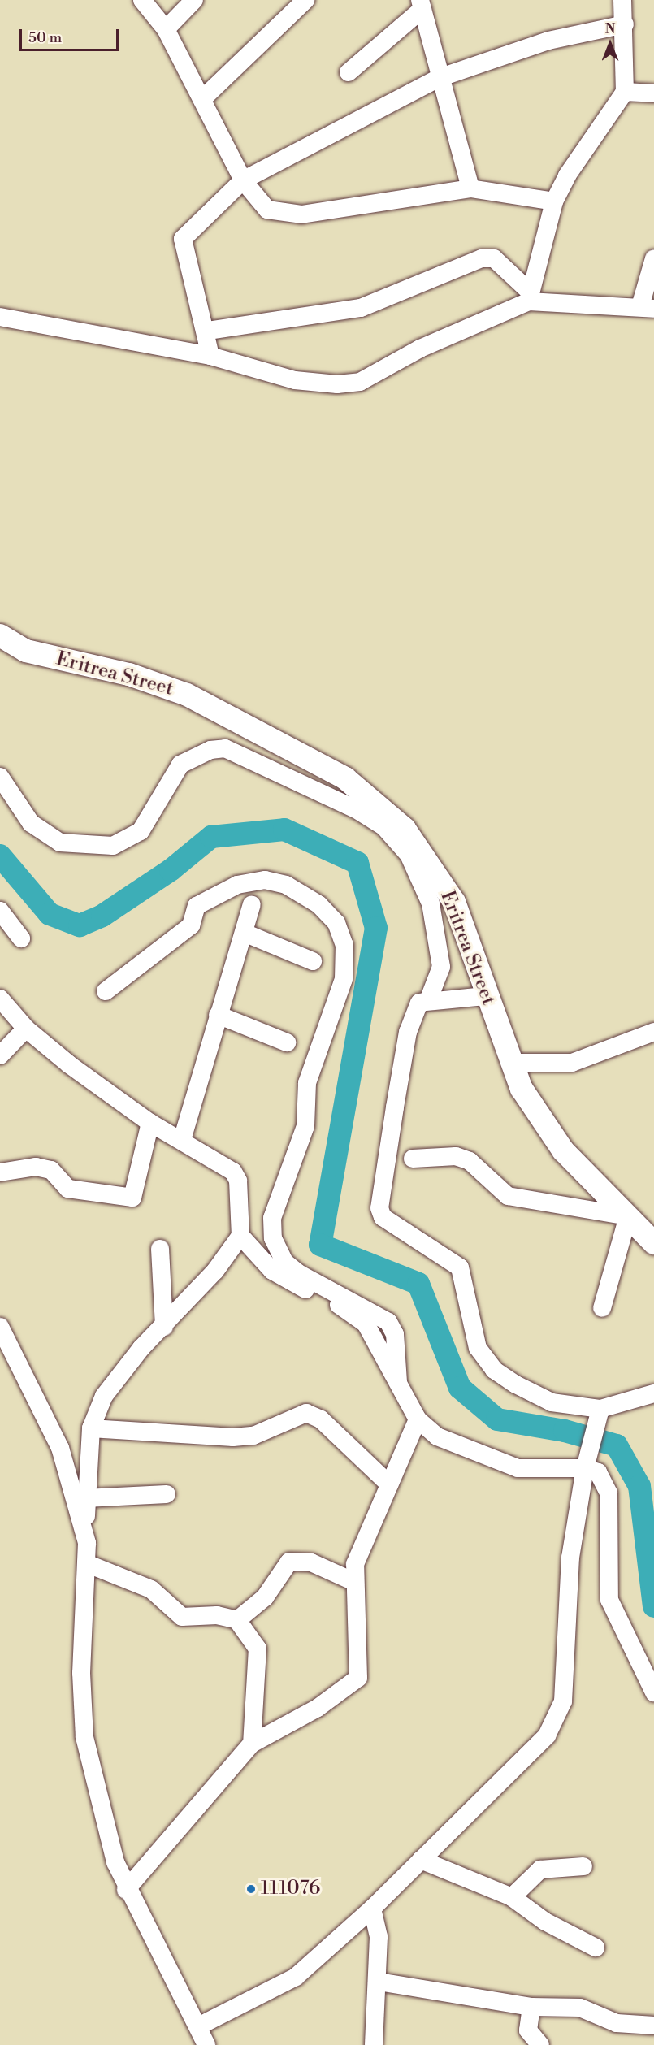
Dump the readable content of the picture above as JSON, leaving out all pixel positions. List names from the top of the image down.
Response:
{
  "streets": {
    "main road": ["Eritrea Street"]
  },
  "places": ["111076"],
  "scale_bar": "50 m",
  "north": "top"
}
